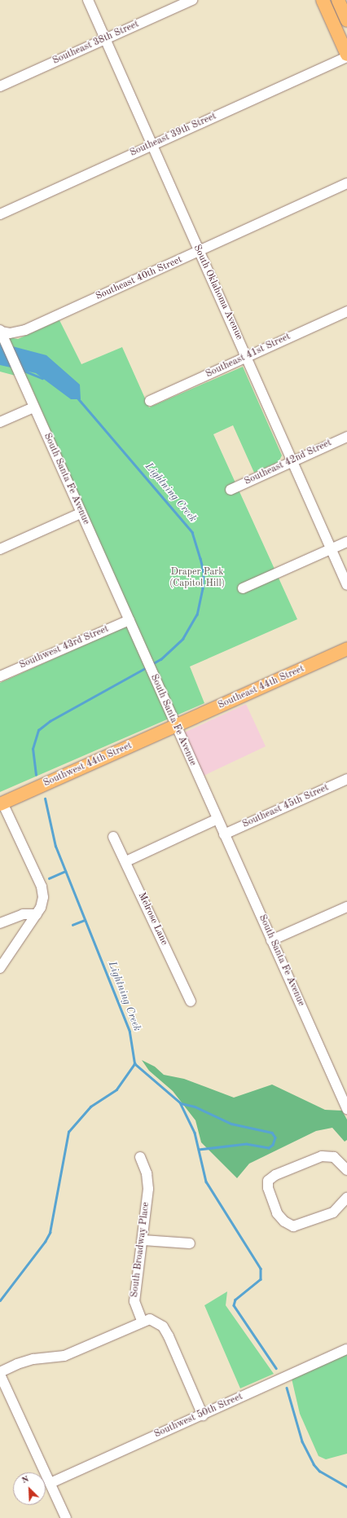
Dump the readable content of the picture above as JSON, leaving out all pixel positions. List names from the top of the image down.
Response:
{
  "streets": {
    "main road": ["Southeast 44th Street", "Southwest 44th Street"],
    "street": [
      "Southeast 38th Street",
      "Southeast 39th Street",
      "Southeast 40th Street",
      "South Oklahoma Avenue",
      "Southeast 41st Street",
      "Southeast 42nd Street",
      "South Santa Fe Avenue",
      "Southwest 43rd Street",
      "Southeast 45th Street",
      "Melrose Lane",
      "South Broadway Place",
      "Southwest 50th Street"
    ]
  },
  "crossings": [
    ["Southeast 38th Street", "South Oklahoma Avenue"],
    ["Southeast 39th Street", "South Oklahoma Avenue"],
    ["Southeast 40th Street", "South Oklahoma Avenue"],
    ["Southeast 40th Street", "South Santa Fe Avenue"],
    ["South Oklahoma Avenue", "Southeast 41st Street"],
    ["South Oklahoma Avenue", "Southeast 42nd Street"],
    ["South Santa Fe Avenue", "Southwest 43rd Street"],
    ["South Santa Fe Avenue", "Southeast 44th Street"],
    ["South Santa Fe Avenue", "Southwest 44th Street"],
    ["South Santa Fe Avenue", "Southeast 45th Street"],
    ["Southeast 44th Street", "Southwest 44th Street"]
  ],
  "water": ["Lightning Creek"],
  "parks": ["Draper Park (Capitol Hill)"],
  "north": "top left"
}
